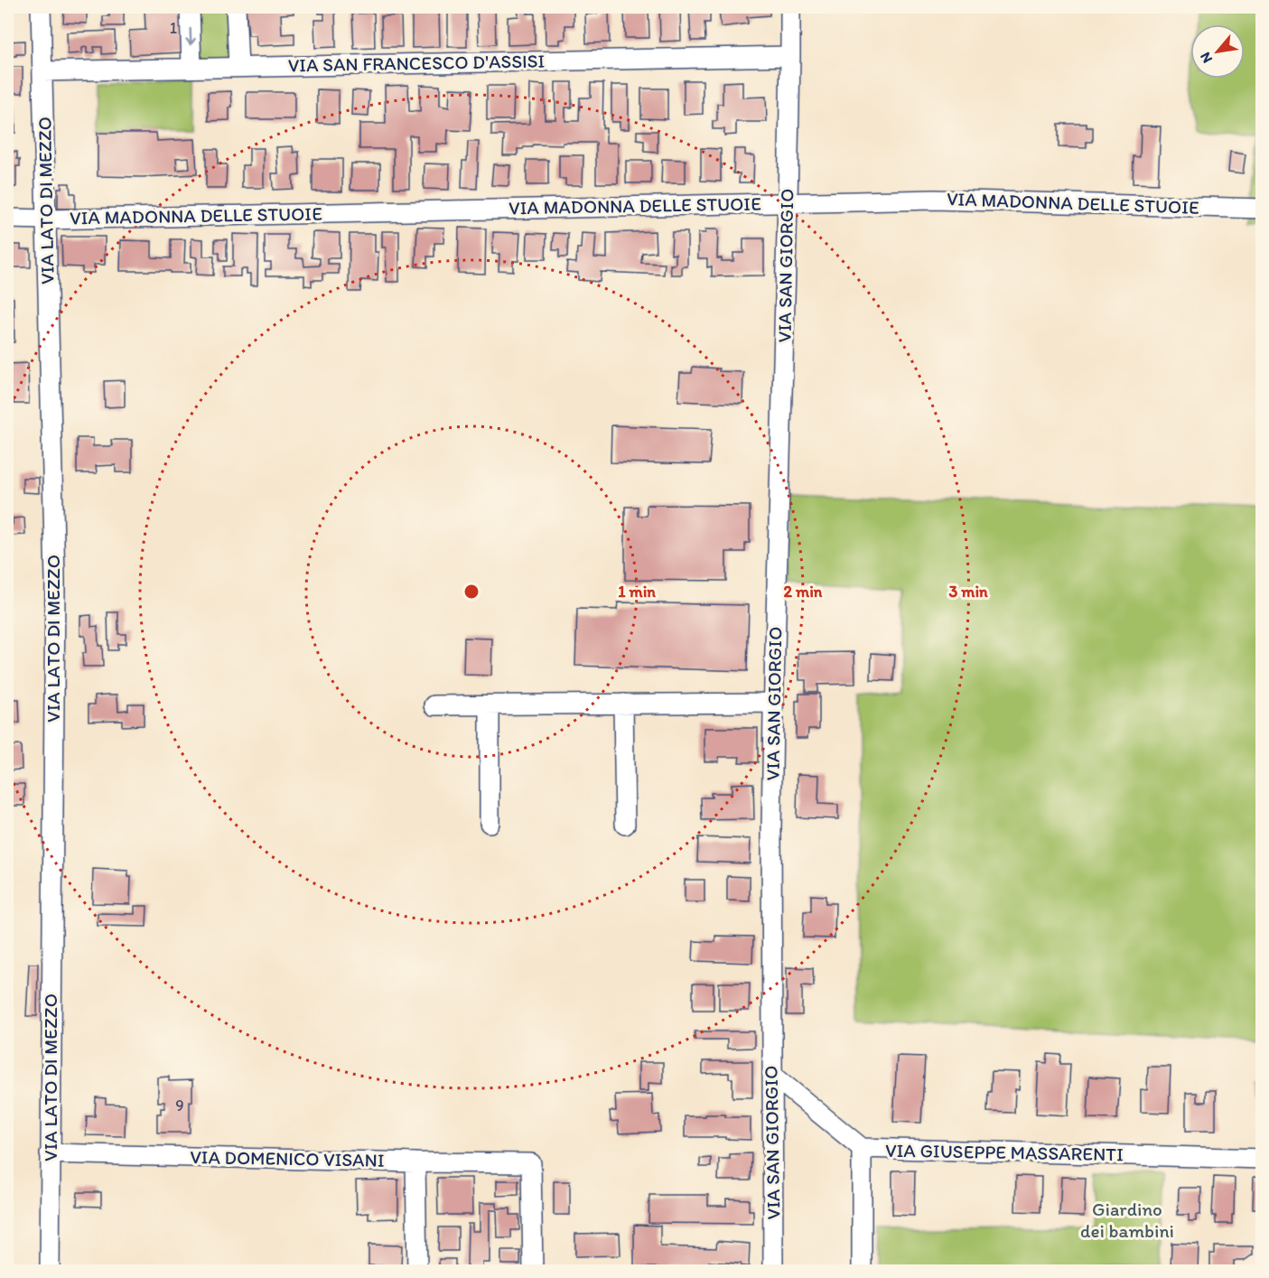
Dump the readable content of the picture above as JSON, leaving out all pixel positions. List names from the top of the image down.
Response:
{
  "streets": {
    "street": [
      "VIA SAN FRANCESCO D'ASSISI",
      "VIA LATO DI MEZZO",
      "VIA MADONNA DELLE STUOIE",
      "VIA SAN GIORGIO",
      "VIA GIUSEPPE MASSARENTI",
      "VIA DOMENICO VISANI"
    ]
  },
  "crossings": [
    ["VIA SAN FRANCESCO D'ASSISI", "VIA LATO DI MEZZO"],
    ["VIA SAN FRANCESCO D'ASSISI", "VIA SAN GIORGIO"],
    ["VIA LATO DI MEZZO", "VIA MADONNA DELLE STUOIE"],
    ["VIA LATO DI MEZZO", "VIA DOMENICO VISANI"],
    ["VIA MADONNA DELLE STUOIE", "VIA SAN GIORGIO"],
    ["VIA SAN GIORGIO", "VIA GIUSEPPE MASSARENTI"]
  ],
  "parks": ["Giardino dei bambini"],
  "house_numbers": ["1", "9"],
  "north": "bottom left",
  "rings": ["1 min", "2 min", "3 min"]
}
